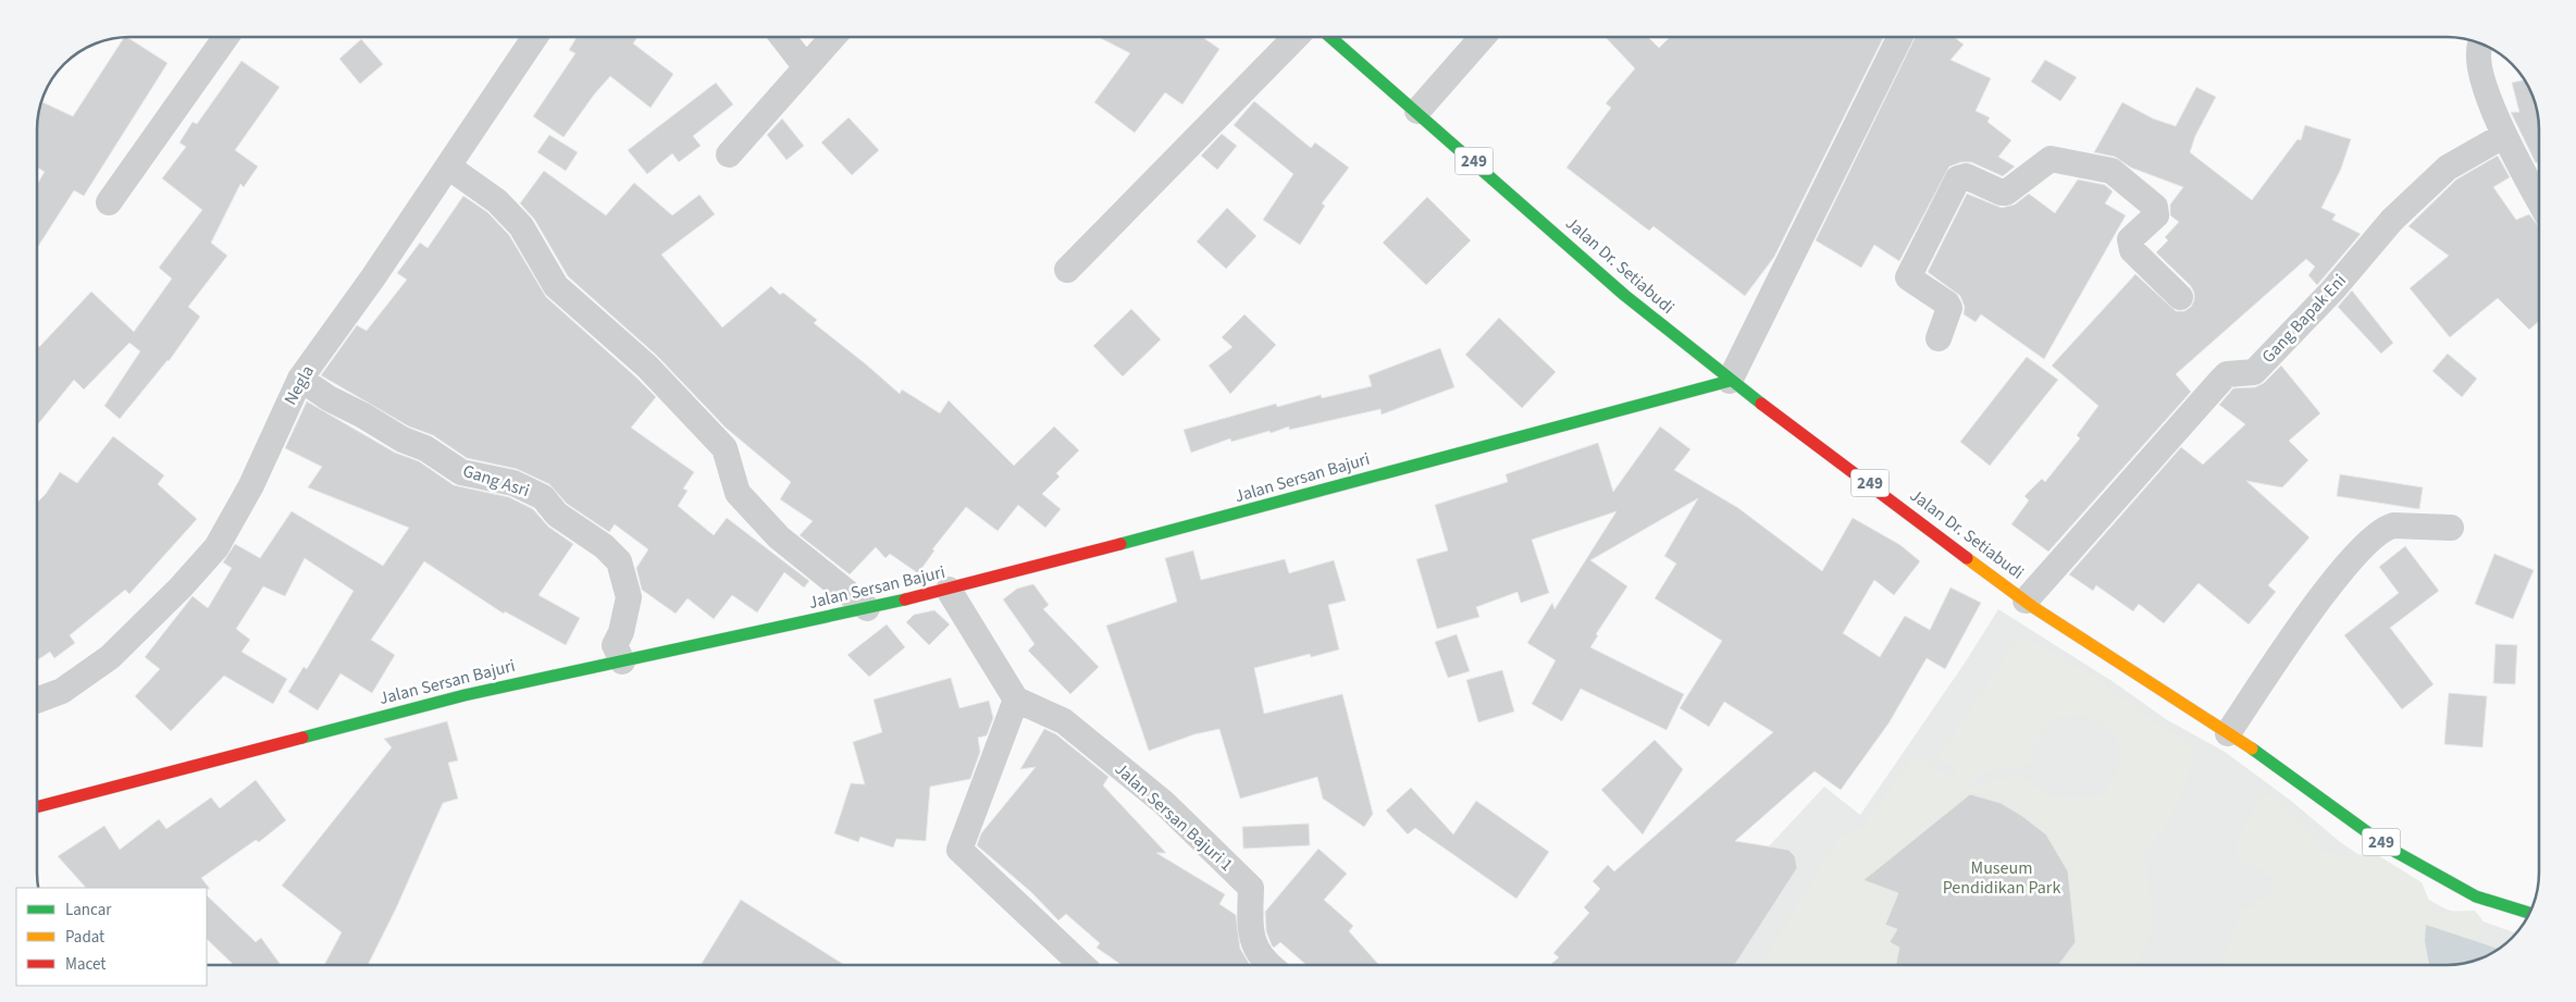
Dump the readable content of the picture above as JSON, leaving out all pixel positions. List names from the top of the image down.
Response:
{
  "streets": {
    "main road": ["249", "Jalan Dr. Setiabudi", "Jalan Sersan Bajuri"],
    "street": [
      "Gang Bapak Eni",
      "Negla",
      "Gang Asri",
      "Jalan Sersan Bajuri 1"
    ]
  },
  "crossings": [
    ["Jalan Dr. Setiabudi", "Gang Bapak Eni"],
    ["Jalan Dr. Setiabudi", "Jalan Sersan Bajuri"],
    ["Negla", "Gang Asri"],
    ["Jalan Sersan Bajuri", "Gang Asri"]
  ],
  "parks": ["Museum Pendidikan Park"],
  "legend": ["Lancar", "Padat", "Macet"]
}
